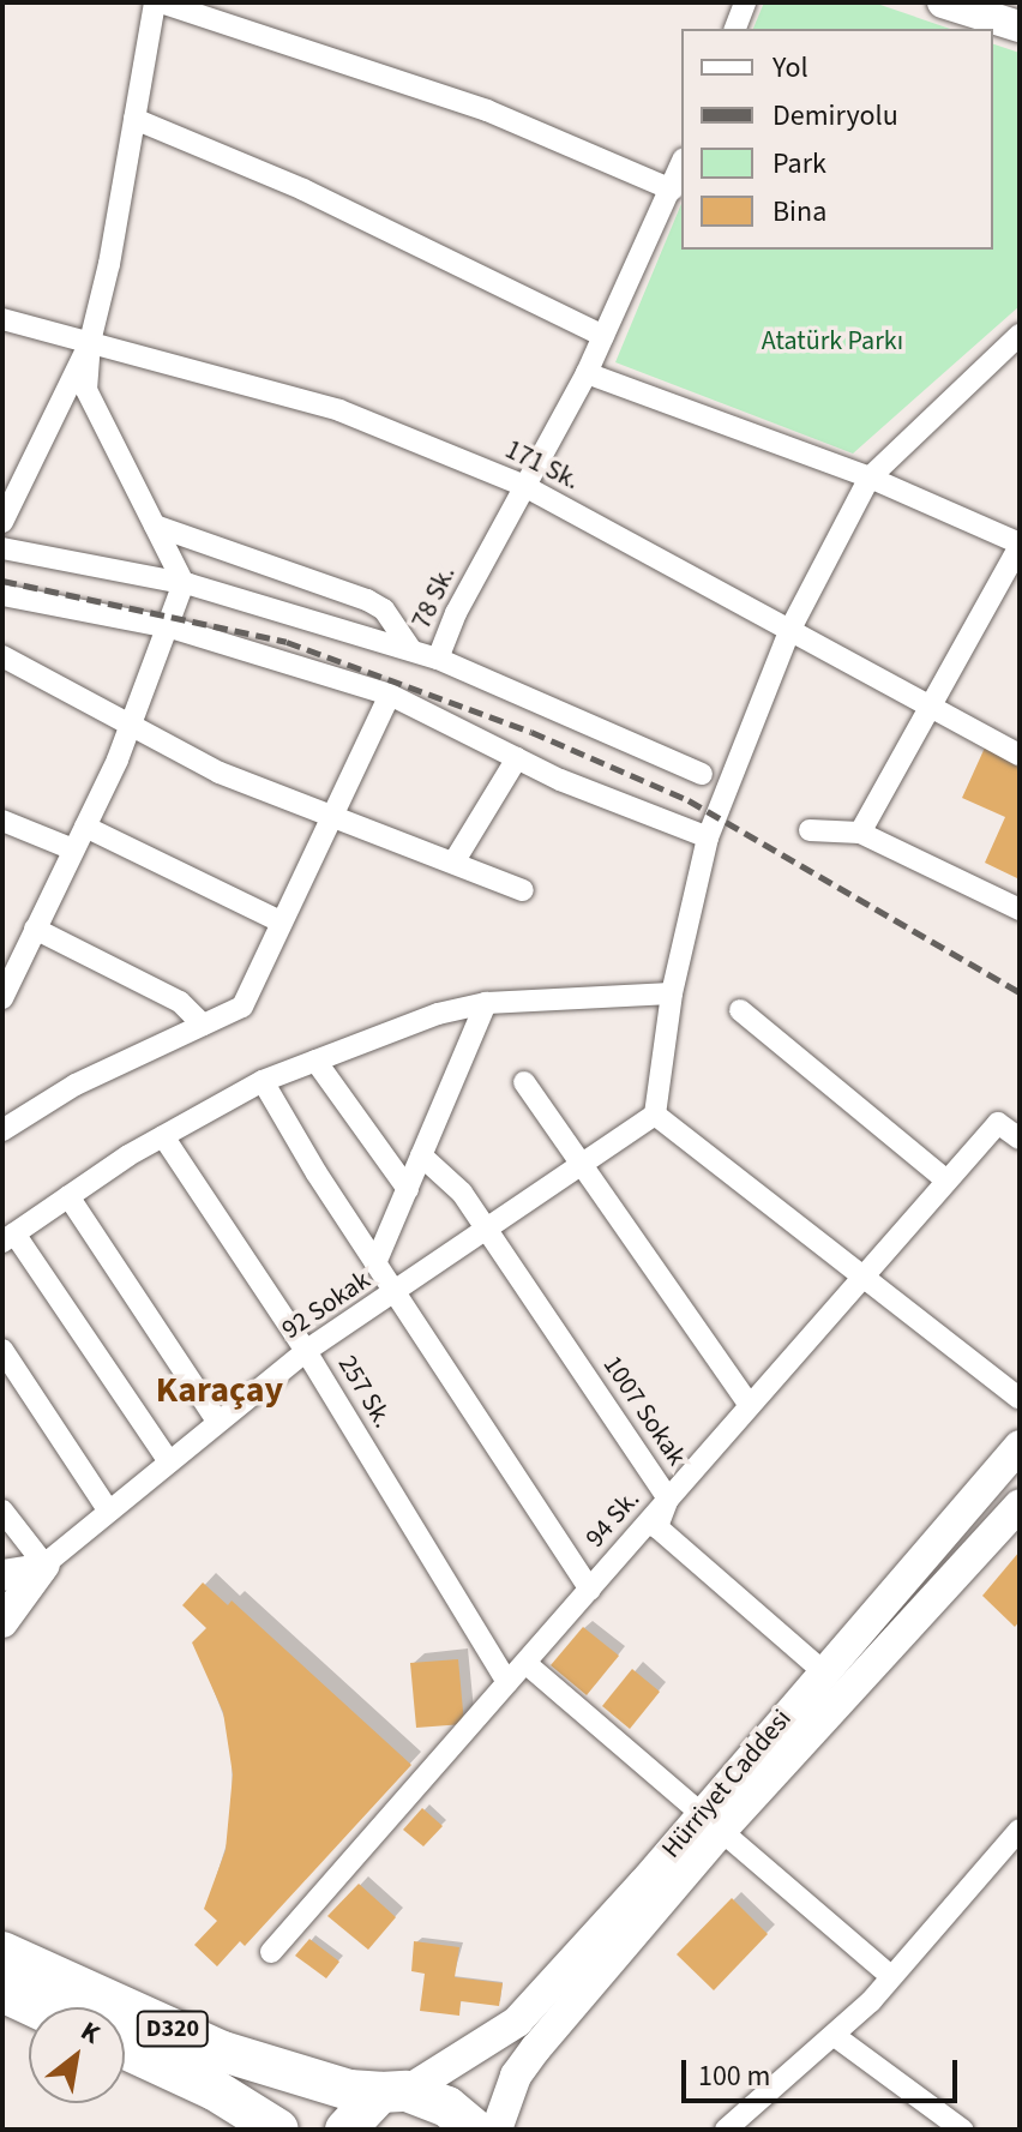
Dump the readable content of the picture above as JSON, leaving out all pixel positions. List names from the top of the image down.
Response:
{
  "streets": {
    "highway": ["D320"],
    "main road": ["Hürriyet Caddesi"],
    "street": [
      "171 Sk.",
      "78 Sk.",
      "92 Sokak",
      "257 Sk.",
      "1007 Sokak",
      "94 Sk."
    ]
  },
  "crossings": [
    ["171 Sk.", "78 Sk."],
    ["92 Sokak", "257 Sk."],
    ["92 Sokak", "1007 Sokak"],
    ["257 Sk.", "94 Sk."],
    ["1007 Sokak", "94 Sk."],
    ["1007 Sokak", "Hürriyet Caddesi"],
    ["Hürriyet Caddesi", "D320"]
  ],
  "districts": ["Karaçay"],
  "parks": ["Atatürk Parkı"],
  "legend": [
    "Yol",
    "Demiryolu",
    "Park",
    "Bina"
  ],
  "scale_bar": "100 m",
  "north": "top right"
}
